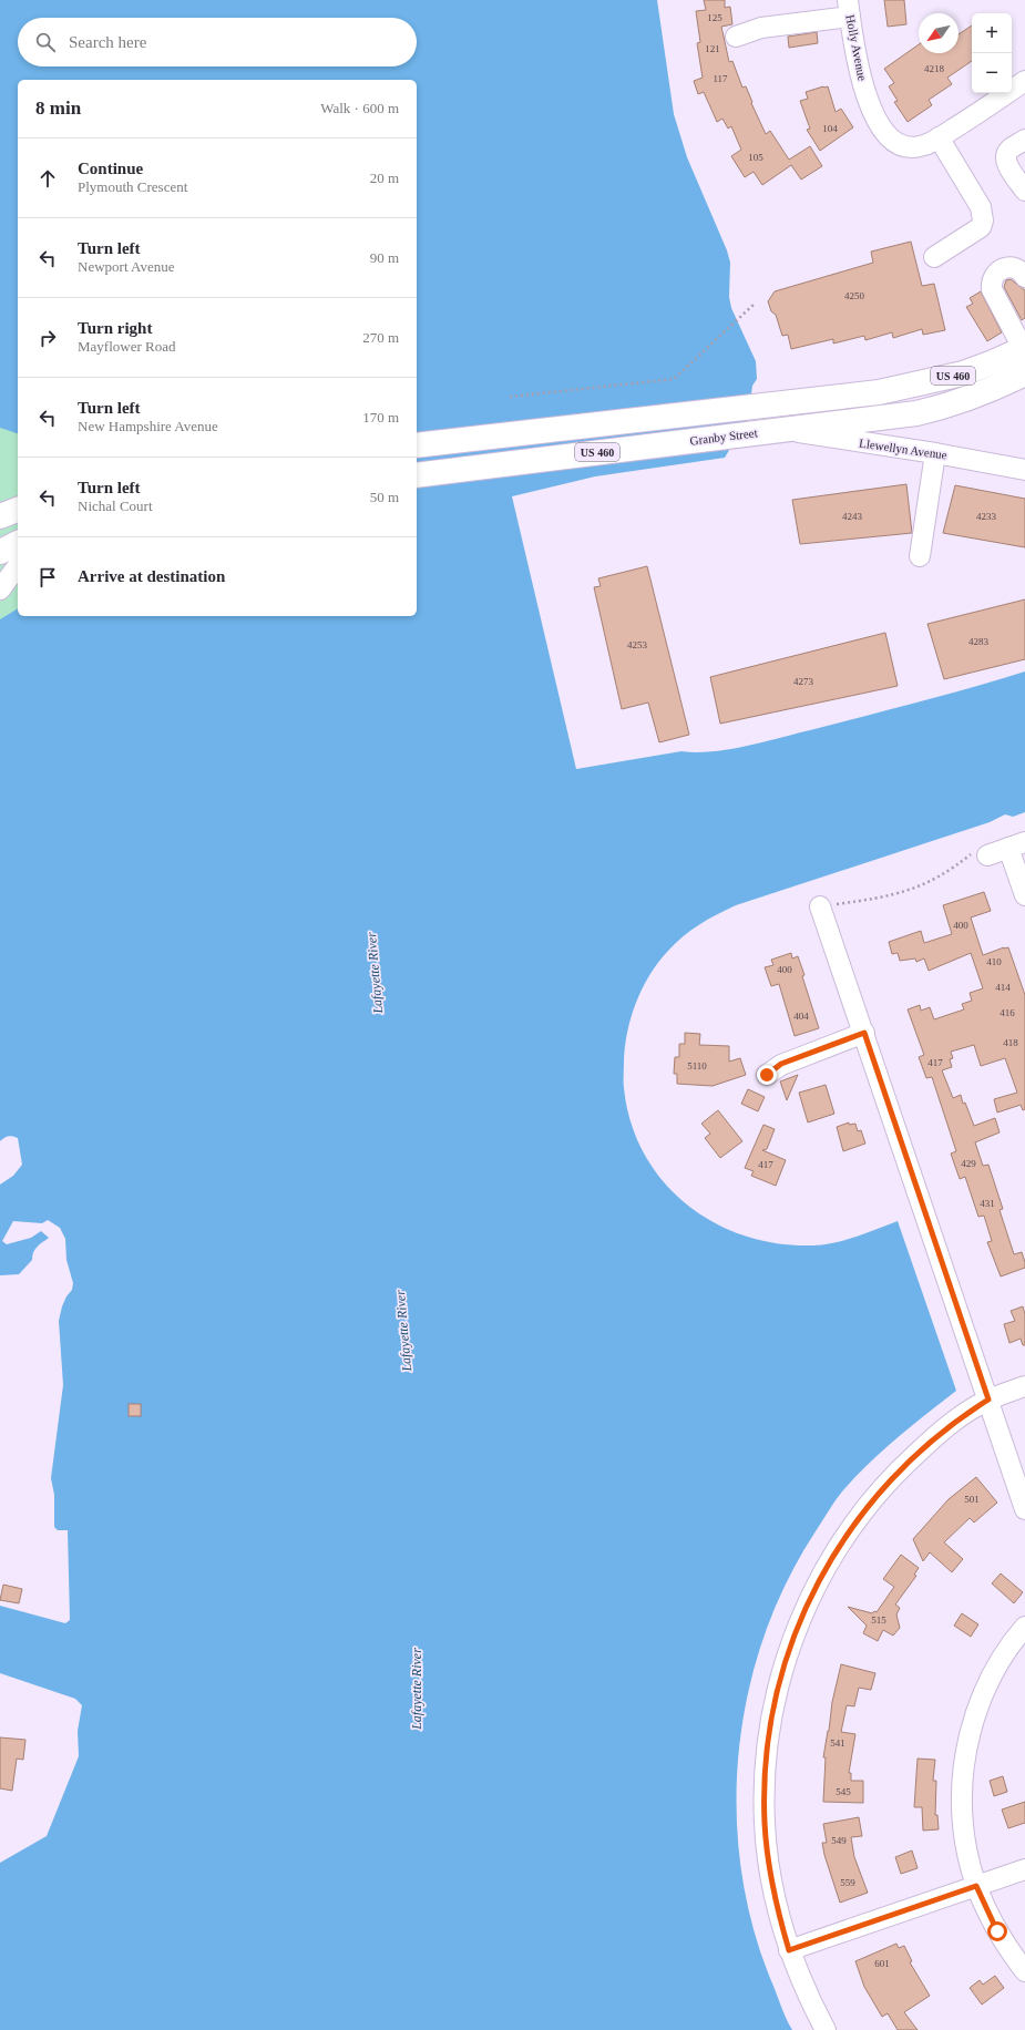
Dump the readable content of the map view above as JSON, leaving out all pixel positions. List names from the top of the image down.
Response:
{
  "streets": {
    "main road": ["US 460", "Granby Street"],
    "street": ["Holly Avenue", "Llewellyn Avenue"]
  },
  "crossings": [
    ["Granby Street", "Llewellyn Avenue"]
  ],
  "water": ["Lafayette River"],
  "house_numbers": [
    "125",
    "121",
    "4218",
    "117",
    "104",
    "105",
    "4250",
    "4243",
    "4233",
    "4283",
    "4253",
    "4273",
    "400",
    "410",
    "400",
    "414",
    "416",
    "404",
    "418",
    "417",
    "5110",
    "429",
    "417",
    "431",
    "501",
    "515",
    "541",
    "545",
    "549",
    "559",
    "601"
  ],
  "north": "bottom left",
  "page": {
    "map_buttons": ["+", "−"],
    "search": "Search here",
    "heading": ["8 min", "Walk · 600 m"],
    "list": [
      ["Continue", "Plymouth Crescent", "20 m"],
      ["Turn left", "Newport Avenue", "90 m"],
      ["Turn right", "Mayflower Road", "270 m"],
      ["Turn left", "New Hampshire Avenue", "170 m"],
      ["Turn left", "Nichal Court", "50 m"],
      "Arrive at destination"
    ]
  }
}
